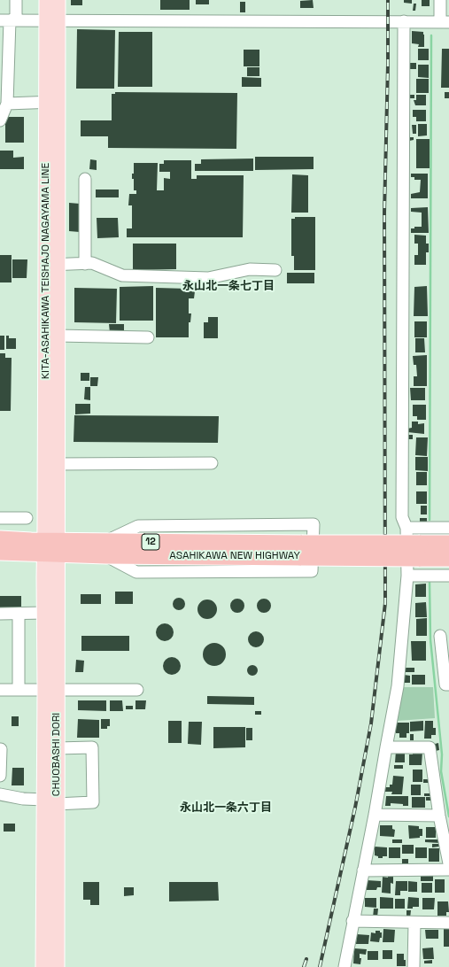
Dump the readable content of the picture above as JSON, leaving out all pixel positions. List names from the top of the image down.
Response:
{
  "streets": {
    "highway": ["12", "ASAHIKAWA NEW HIGHWAY"],
    "main road": ["KITA-ASAHIKAWA TEISHAJO NAGAYAMA LINE", "CHUOBASHI DORI"]
  },
  "crossings": [
    ["KITA-ASAHIKAWA TEISHAJO NAGAYAMA LINE", "ASAHIKAWA NEW HIGHWAY"],
    ["KITA-ASAHIKAWA TEISHAJO NAGAYAMA LINE", "CHUOBASHI DORI"],
    ["ASAHIKAWA NEW HIGHWAY", "CHUOBASHI DORI"]
  ],
  "districts": ["永山北一条七丁目", "永山北一条六丁目"]
}
